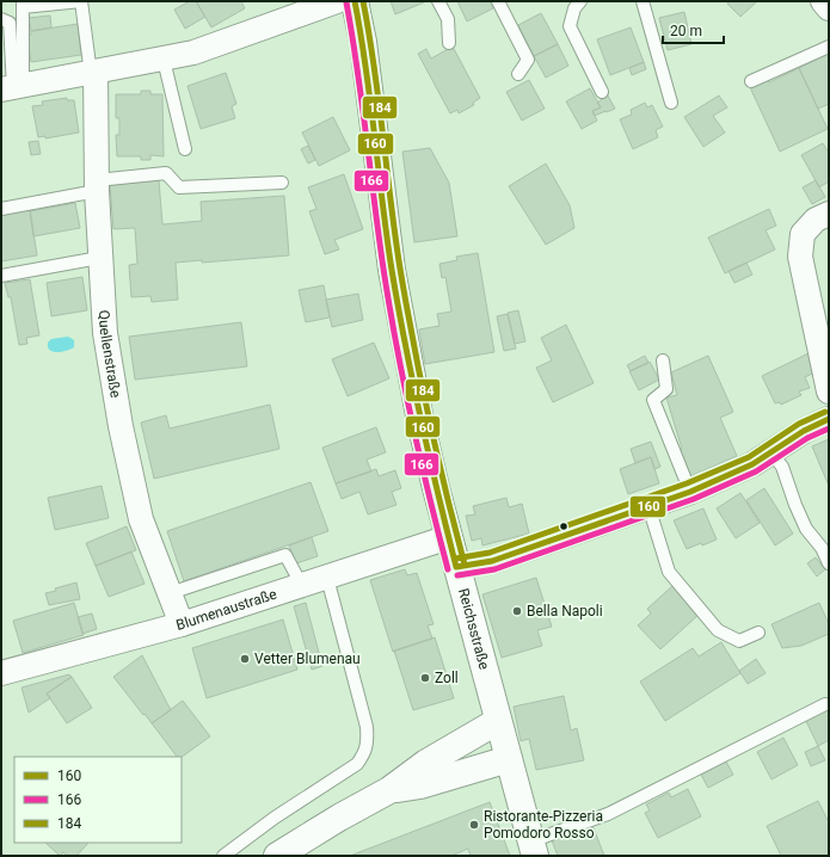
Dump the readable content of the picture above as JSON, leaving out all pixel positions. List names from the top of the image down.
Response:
{
  "streets": {
    "main road": ["Reichsstraße"],
    "street": ["Quellenstraße", "Blumenaustraße"]
  },
  "crossings": [
    ["Quellenstraße", "Blumenaustraße"],
    ["Blumenaustraße", "Reichsstraße"]
  ],
  "places": [
    "Bella Napoli",
    "Vetter Blumenau",
    "Zoll",
    "Ristorante-Pizzeria Pomodoro Rosso"
  ],
  "lines": ["transit line 160", "transit line 184", "transit line 166"],
  "legend": ["160", "166", "184"],
  "scale_bar": "20 m"
}
